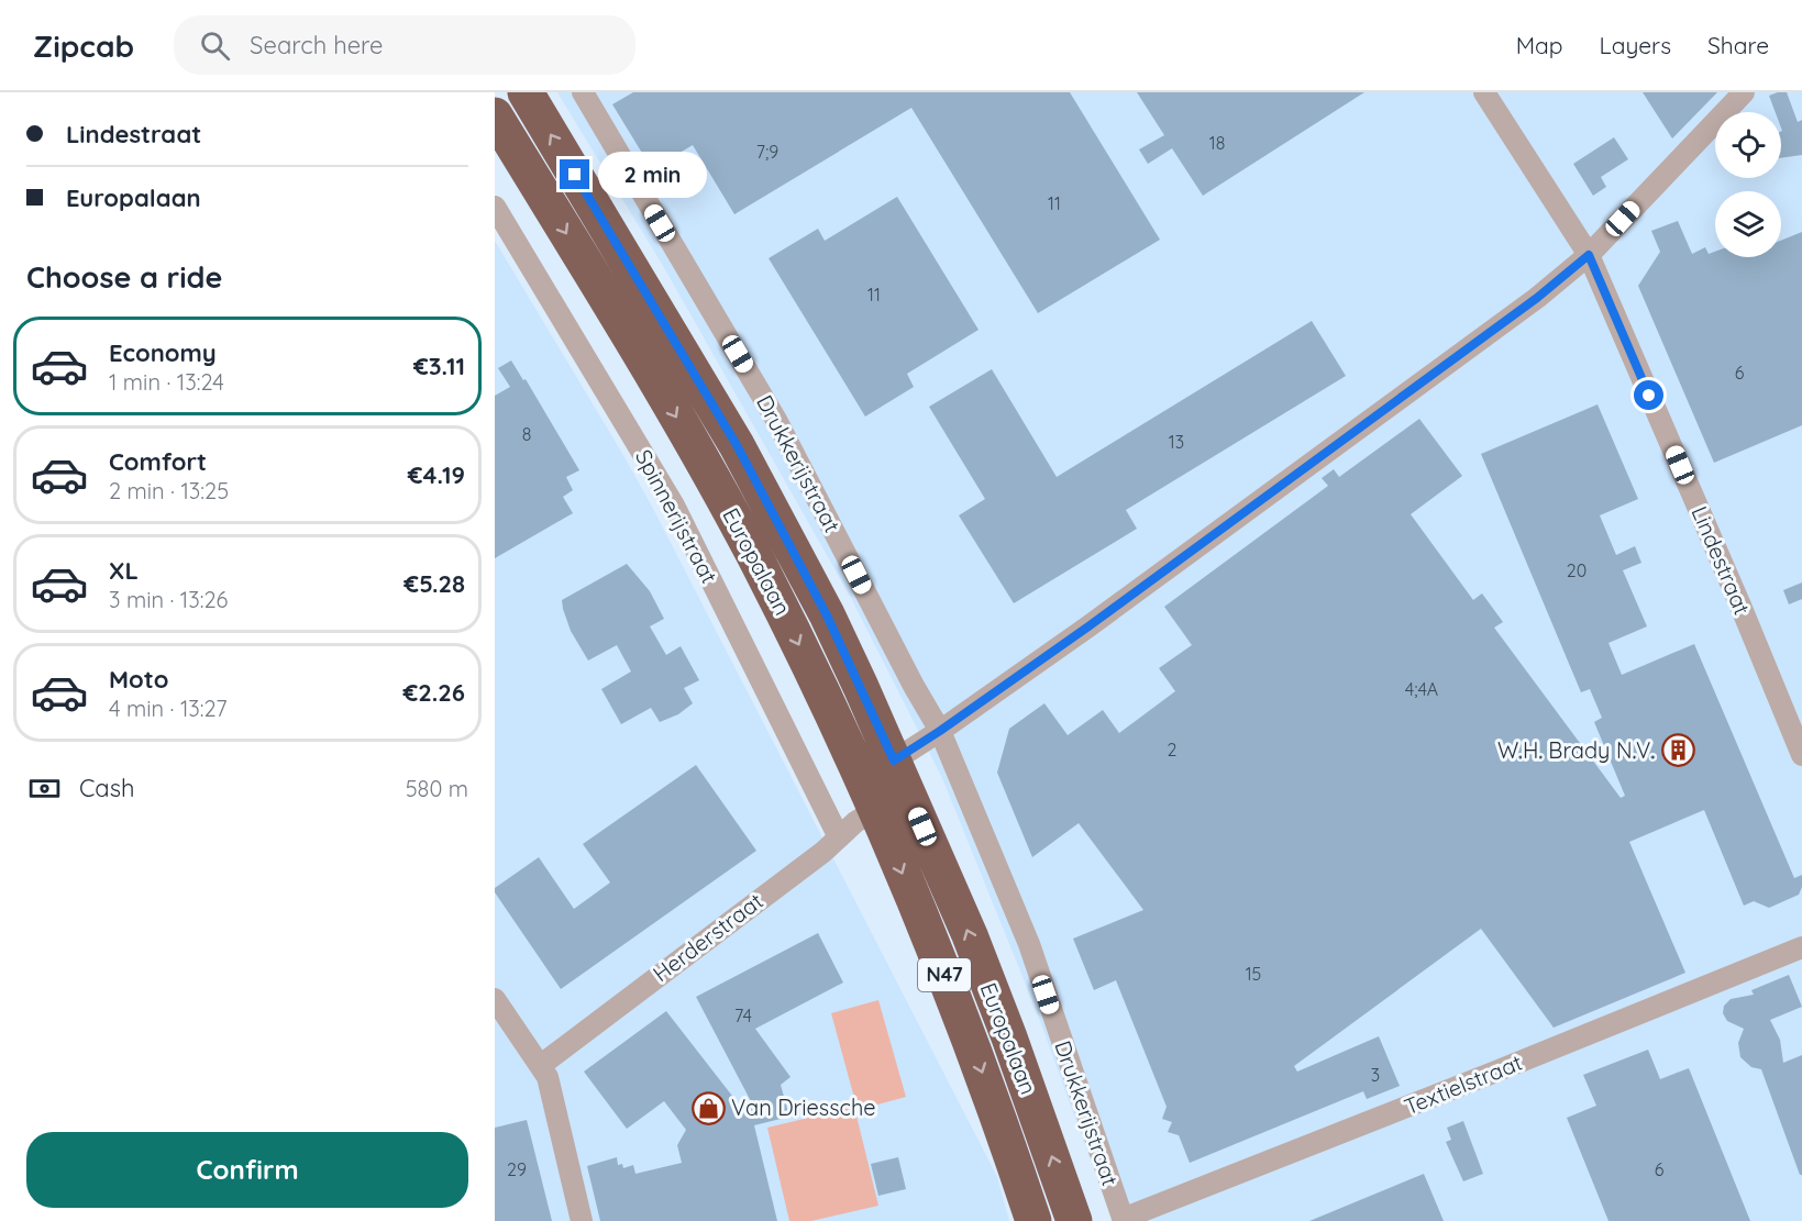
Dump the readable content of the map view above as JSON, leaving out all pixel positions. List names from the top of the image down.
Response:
{
  "streets": {
    "highway": ["Europalaan", "N47"],
    "street": [
      "Drukkerijstraat",
      "Spinnerijstraat",
      "Lindestraat",
      "Herderstraat",
      "Textielstraat"
    ]
  },
  "crossings": [
    ["Drukkerijstraat", "Textielstraat"],
    ["Spinnerijstraat", "Herderstraat"],
    ["Europalaan", "Herderstraat"]
  ],
  "places": {
    "building": ["W.H. Brady N.V."],
    "shop": ["Van Driessche"]
  },
  "house_numbers": [
    "18",
    "7;9",
    "11",
    "11",
    "6",
    "8",
    "13",
    "20",
    "4;4A",
    "2",
    "15",
    "74",
    "3",
    "29",
    "6"
  ],
  "page": {
    "header": "Zipcab",
    "search": "Search here",
    "nav": ["Map", "Layers", "Share"],
    "banner": ["Lindestraat", "Europalaan"],
    "bubble": "2 min",
    "heading": "Choose a ride",
    "list": [
      {
        "name": "Economy",
        "note": "1 min · 13:24",
        "value": "€3.11"
      },
      {
        "name": "Comfort",
        "note": "2 min · 13:25",
        "value": "€4.19"
      },
      {
        "name": "XL",
        "note": "3 min · 13:26",
        "value": "€5.28"
      },
      {
        "name": "Moto",
        "note": "4 min · 13:27",
        "value": "€2.26"
      }
    ],
    "pay": ["Cash", "580 m"],
    "buttons": "Confirm"
  }
}
